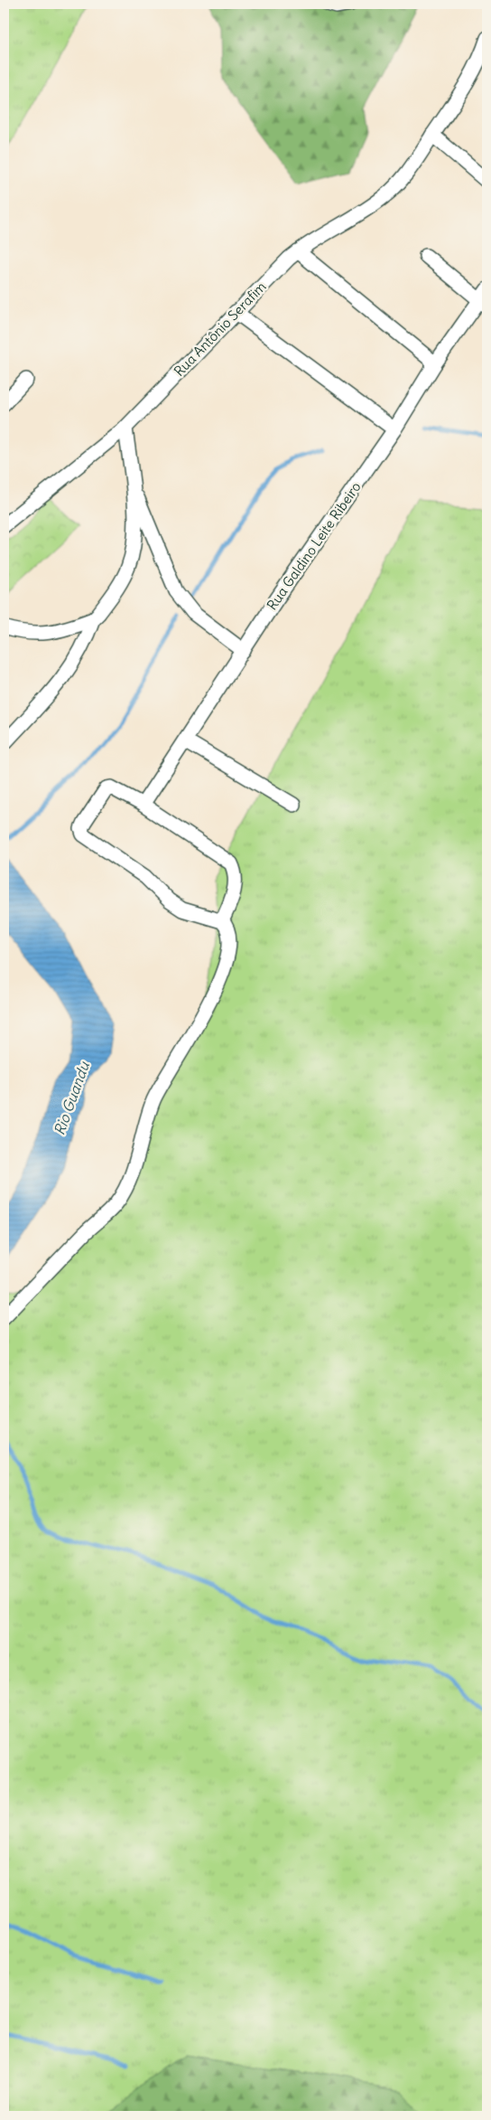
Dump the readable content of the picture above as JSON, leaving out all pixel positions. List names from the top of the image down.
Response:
{
  "streets": {
    "street": ["Rua Antônio Serafim", "Rua Galdino Leite Ribeiro"]
  },
  "water": ["Rio Guandu"]
}
